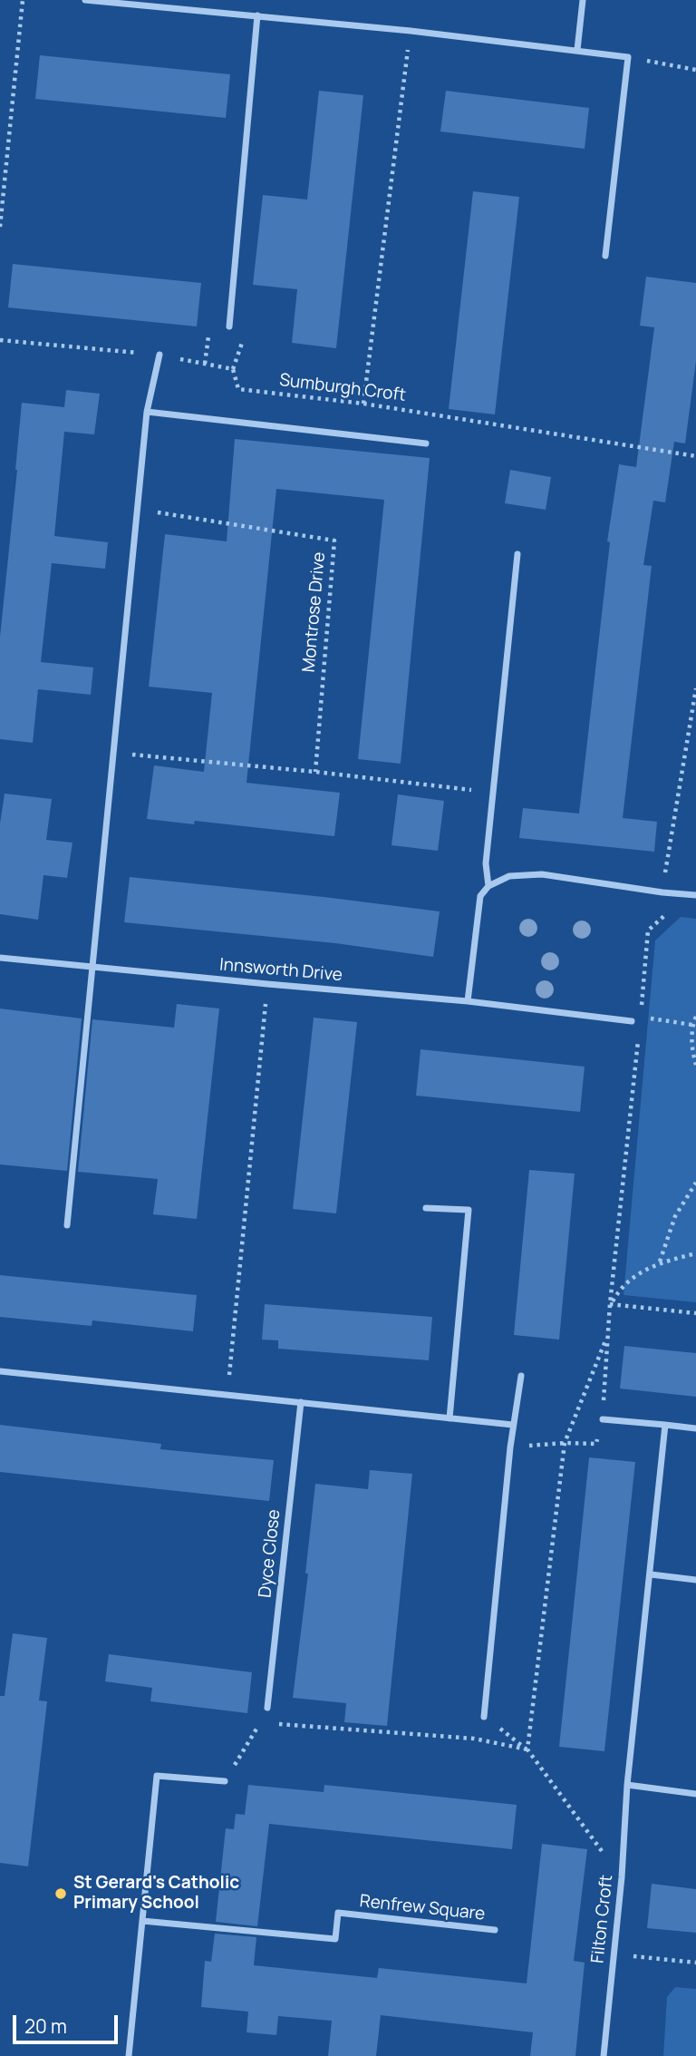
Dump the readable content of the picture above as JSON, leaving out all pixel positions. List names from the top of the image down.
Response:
{
  "streets": {
    "street": [
      "Innsworth Drive",
      "Dyce Close",
      "Renfrew Square",
      "Filton Croft"
    ],
    "path": ["Sumburgh Croft", "Montrose Drive"]
  },
  "places": ["St Gerard's Catholic Primary School"],
  "scale_bar": "20 m"
}
